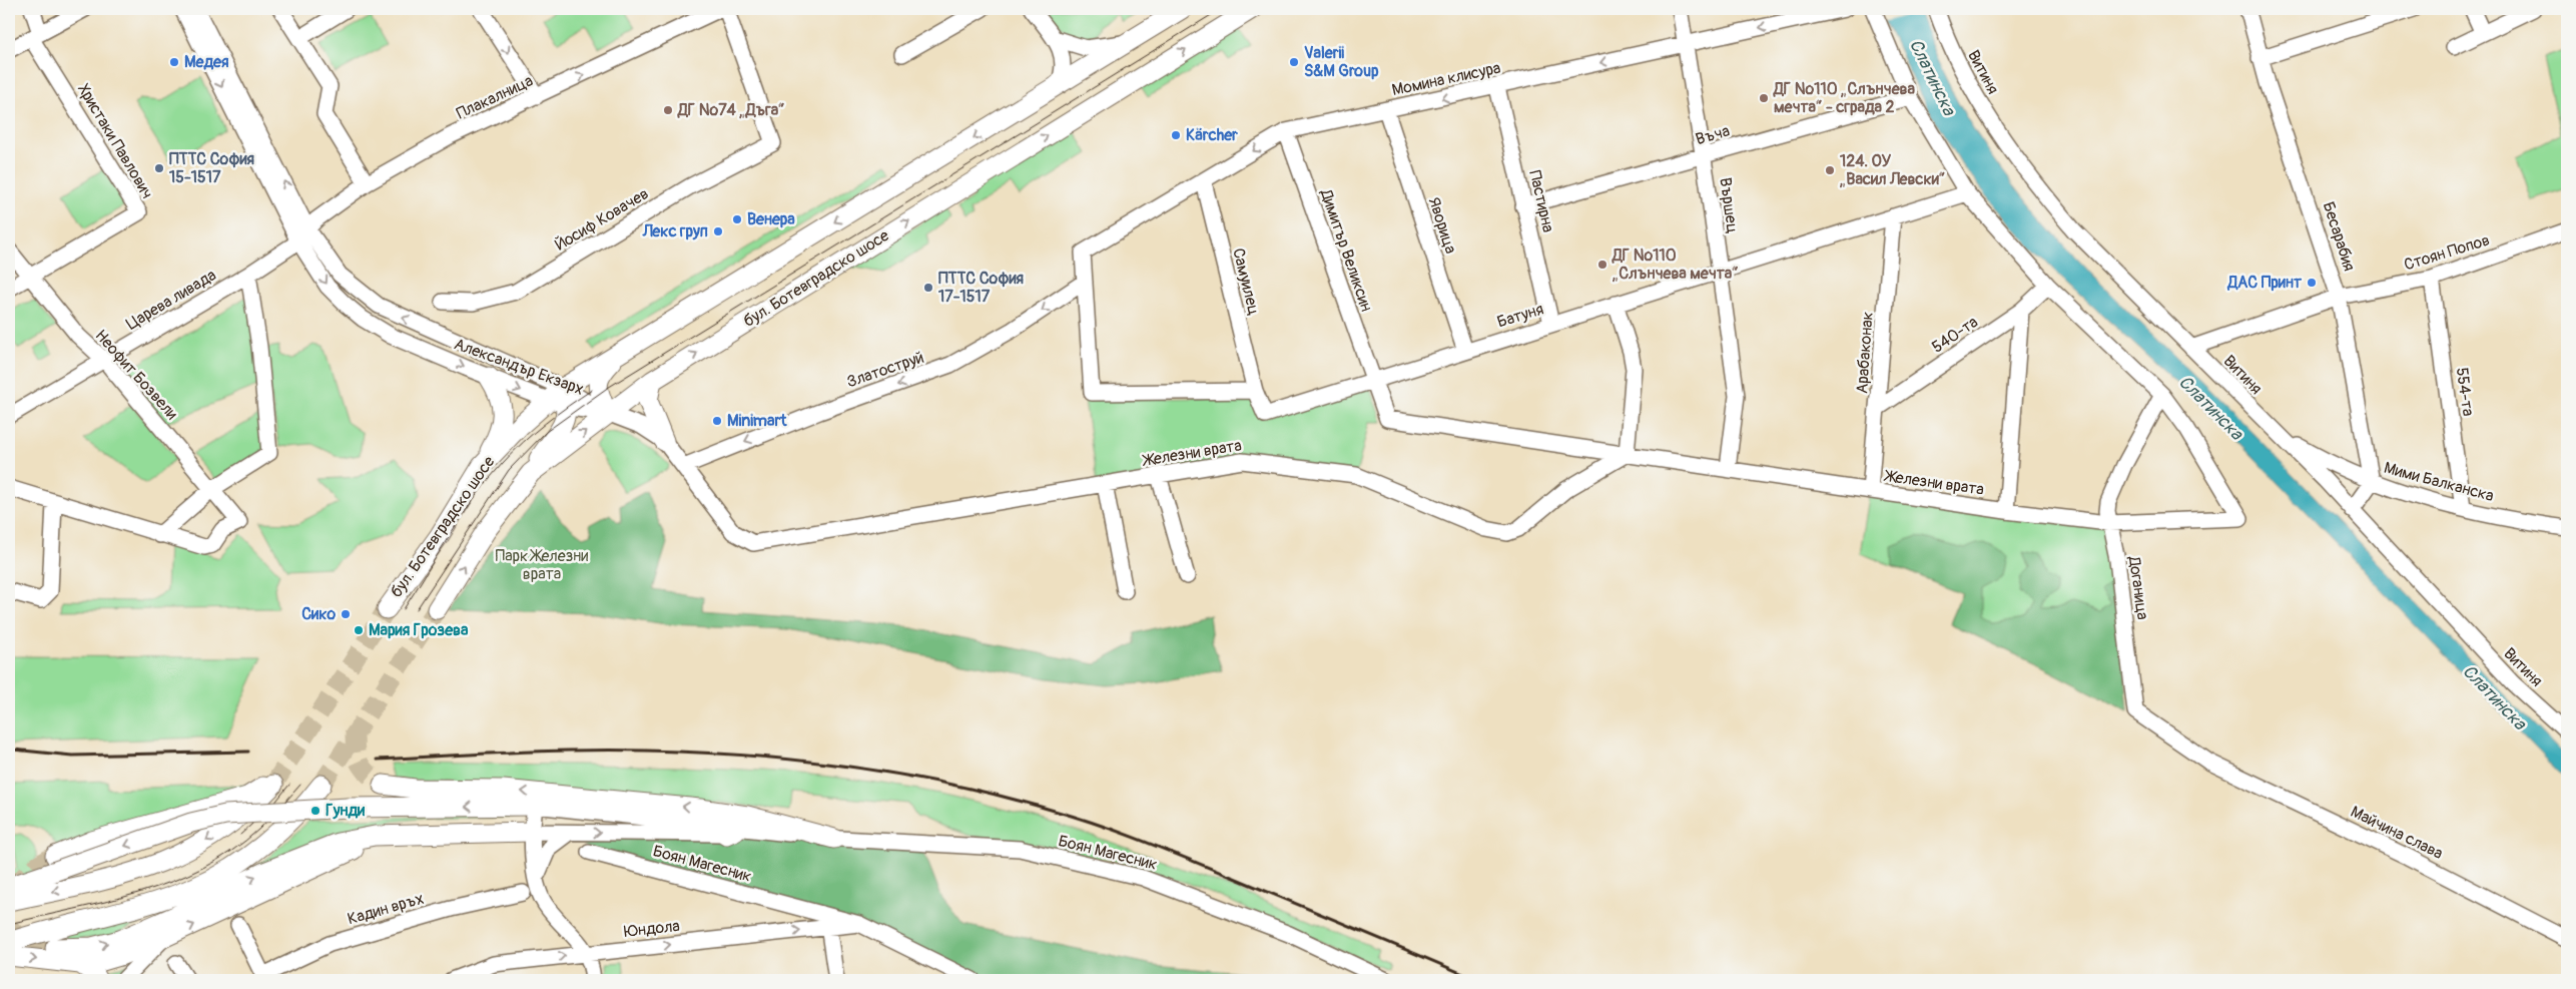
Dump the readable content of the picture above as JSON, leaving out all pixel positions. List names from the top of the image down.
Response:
{
  "streets": {
    "main road": ["бул. Ботевградско шосе"],
    "street": [
      "Витиня",
      "Момина клисура",
      "Плакалница",
      "Въча",
      "Христаки Павлович",
      "Пастирна",
      "Вършец",
      "Йосиф Ковачев",
      "Яворица",
      "Бесарабия",
      "Димитър Великсин",
      "Стоян Попов",
      "Самуилец",
      "Царева ливада",
      "Батуня",
      "540-та",
      "Арабаконак",
      "Александър Екзарх",
      "Златоструй",
      "Неофит Бозвели",
      "554-та",
      "Железни врата",
      "Мими Балканска",
      "Доганица",
      "Майчина слава",
      "Боян Магесник",
      "Кадин връх",
      "Юндола"
    ]
  },
  "crossings": [
    ["Витиня", "Стоян Попов"],
    ["Витиня", "Мими Балканска"],
    ["Момина клисура", "Пастирна"],
    ["Момина клисура", "Вършец"],
    ["Момина клисура", "Яворица"],
    ["Момина клисура", "Димитър Великсин"],
    ["Момина клисура", "Самуилец"],
    ["Момина клисура", "Златоструй"],
    ["Плакалница", "Царева ливада"],
    ["Плакалница", "Александър Екзарх"],
    ["Въча", "Пастирна"],
    ["Въча", "Вършец"],
    ["Христаки Павлович", "Неофит Бозвели"],
    ["Пастирна", "Батуня"],
    ["Вършец", "Батуня"],
    ["Вършец", "Железни врата"],
    ["Яворица", "Батуня"],
    ["Бесарабия", "Стоян Попов"],
    ["Бесарабия", "Мими Балканска"],
    ["Димитър Великсин", "Батуня"],
    ["Димитър Великсин", "Железни врата"],
    ["Стоян Попов", "554-та"],
    ["бул. Ботевградско шосе", "Александър Екзарх"],
    ["Самуилец", "Батуня"],
    ["Царева ливада", "Александър Екзарх"],
    ["Царева ливада", "Неофит Бозвели"],
    ["Батуня", "Арабаконак"],
    ["Батуня", "Железни врата"],
    ["540-та", "Арабаконак"],
    ["Арабаконак", "Железни врата"],
    ["Александър Екзарх", "Златоструй"],
    ["Александър Екзарх", "Железни врата"],
    ["554-та", "Мими Балканска"],
    ["Железни врата", "Доганица"],
    ["Доганица", "Майчина слава"],
    ["Боян Магесник", "Юндола"]
  ],
  "one_way": [
    "Момина клисура",
    "Плакалница",
    "Златоструй",
    "Юндола"
  ],
  "water": ["Слатинска"],
  "parks": ["Парк Железни врата"],
  "places": [
    "Медея",
    "Valerii S&M Group",
    "ДГ №110 „Слънчева мечта“ - сграда 2",
    "ДГ №74 „Дъга“",
    "Кärcher",
    "ПТТС София 15-1517",
    "124. ОУ „Васил Левски“",
    "Венера",
    "Лекс груп",
    "ДГ №110 „Слънчева мечта“",
    "ДАС Принт",
    "ПТТС София 17-1517",
    "Minimart",
    "Сико",
    "Мария Грозева",
    "Гунди"
  ]
}
